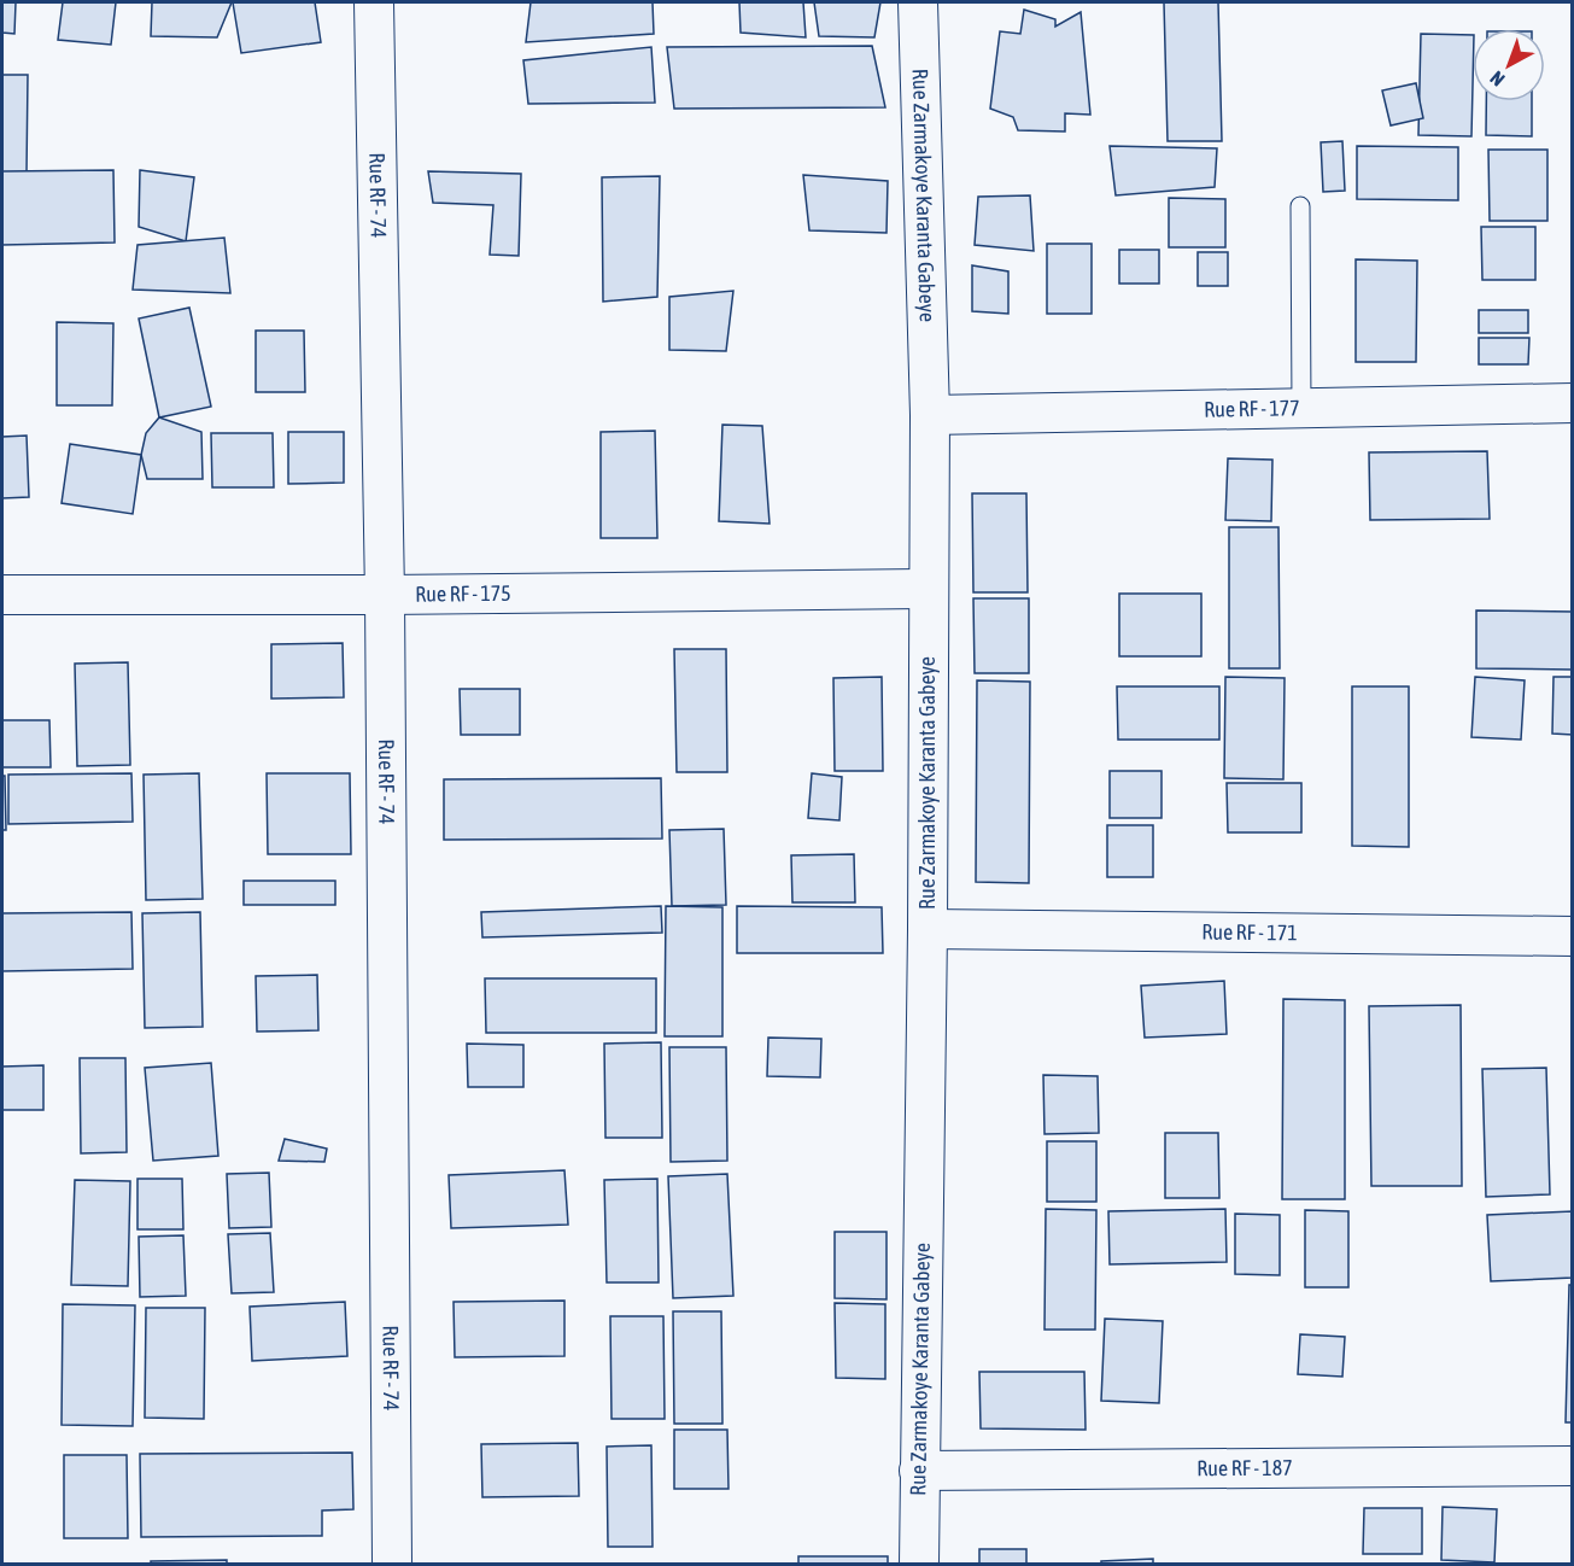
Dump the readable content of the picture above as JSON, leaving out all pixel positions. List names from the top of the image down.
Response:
{
  "streets": {
    "street": [
      "Rue RF - 74",
      "Rue Zarmakoye Karanta Gabeye",
      "Rue RF - 177",
      "Rue RF - 175",
      "Rue RF - 171",
      "Rue RF - 187"
    ]
  },
  "crossings": [
    ["Rue RF - 74", "Rue RF - 175"],
    ["Rue Zarmakoye Karanta Gabeye", "Rue RF - 177"],
    ["Rue Zarmakoye Karanta Gabeye", "Rue RF - 175"],
    ["Rue Zarmakoye Karanta Gabeye", "Rue RF - 171"],
    ["Rue Zarmakoye Karanta Gabeye", "Rue RF - 187"]
  ],
  "north": "bottom left"
}
